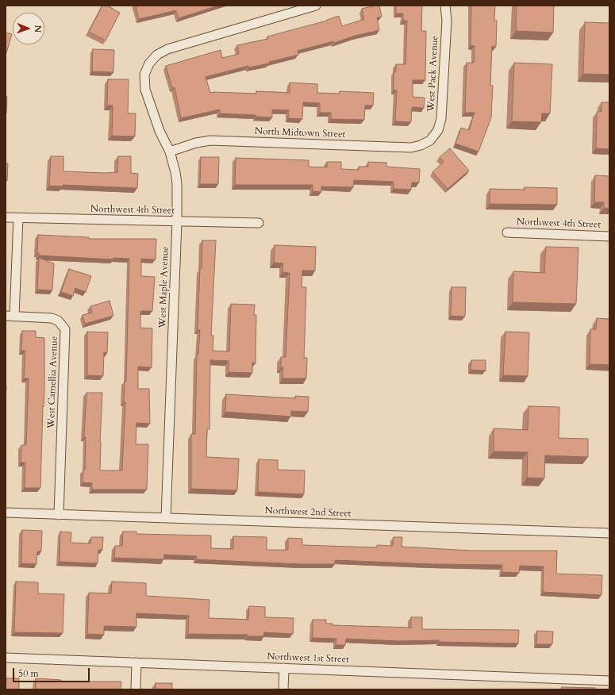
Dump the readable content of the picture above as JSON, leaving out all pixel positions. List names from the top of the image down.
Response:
{
  "streets": {
    "street": [
      "West Pack Avenue",
      "North Midtown Street",
      "Northwest 4th Street",
      "West Maple Avenue",
      "West Camellia Avenue",
      "Northwest 2nd Street",
      "Northwest 1st Street"
    ]
  },
  "crossings": [
    ["West Pack Avenue", "North Midtown Street"],
    ["North Midtown Street", "West Maple Avenue"],
    ["Northwest 4th Street", "West Maple Avenue"],
    ["Northwest 4th Street", "West Camellia Avenue"],
    ["West Maple Avenue", "Northwest 2nd Street"],
    ["West Camellia Avenue", "Northwest 2nd Street"]
  ],
  "scale_bar": "50 m",
  "north": "right"
}
